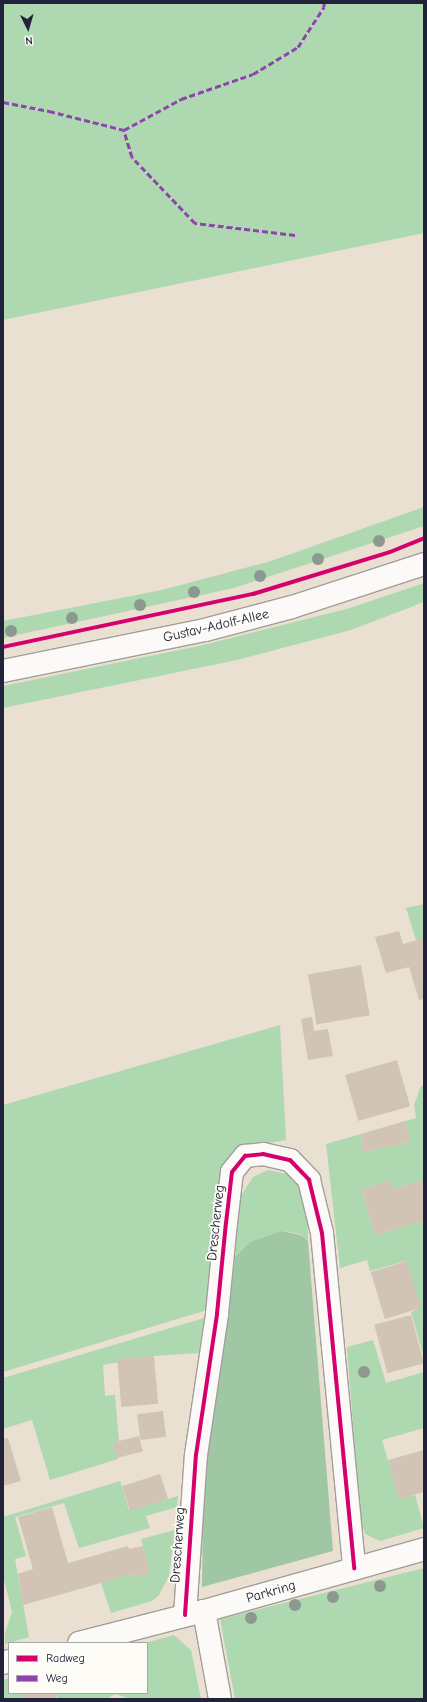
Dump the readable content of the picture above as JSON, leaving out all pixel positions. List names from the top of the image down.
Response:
{
  "streets": {
    "street": ["Gustav-Adolf-Allee", "Drescherweg", "Parkring"]
  },
  "crossings": [
    ["Drescherweg", "Parkring"]
  ],
  "legend": ["Radweg", "Weg"],
  "north": "bottom"
}
